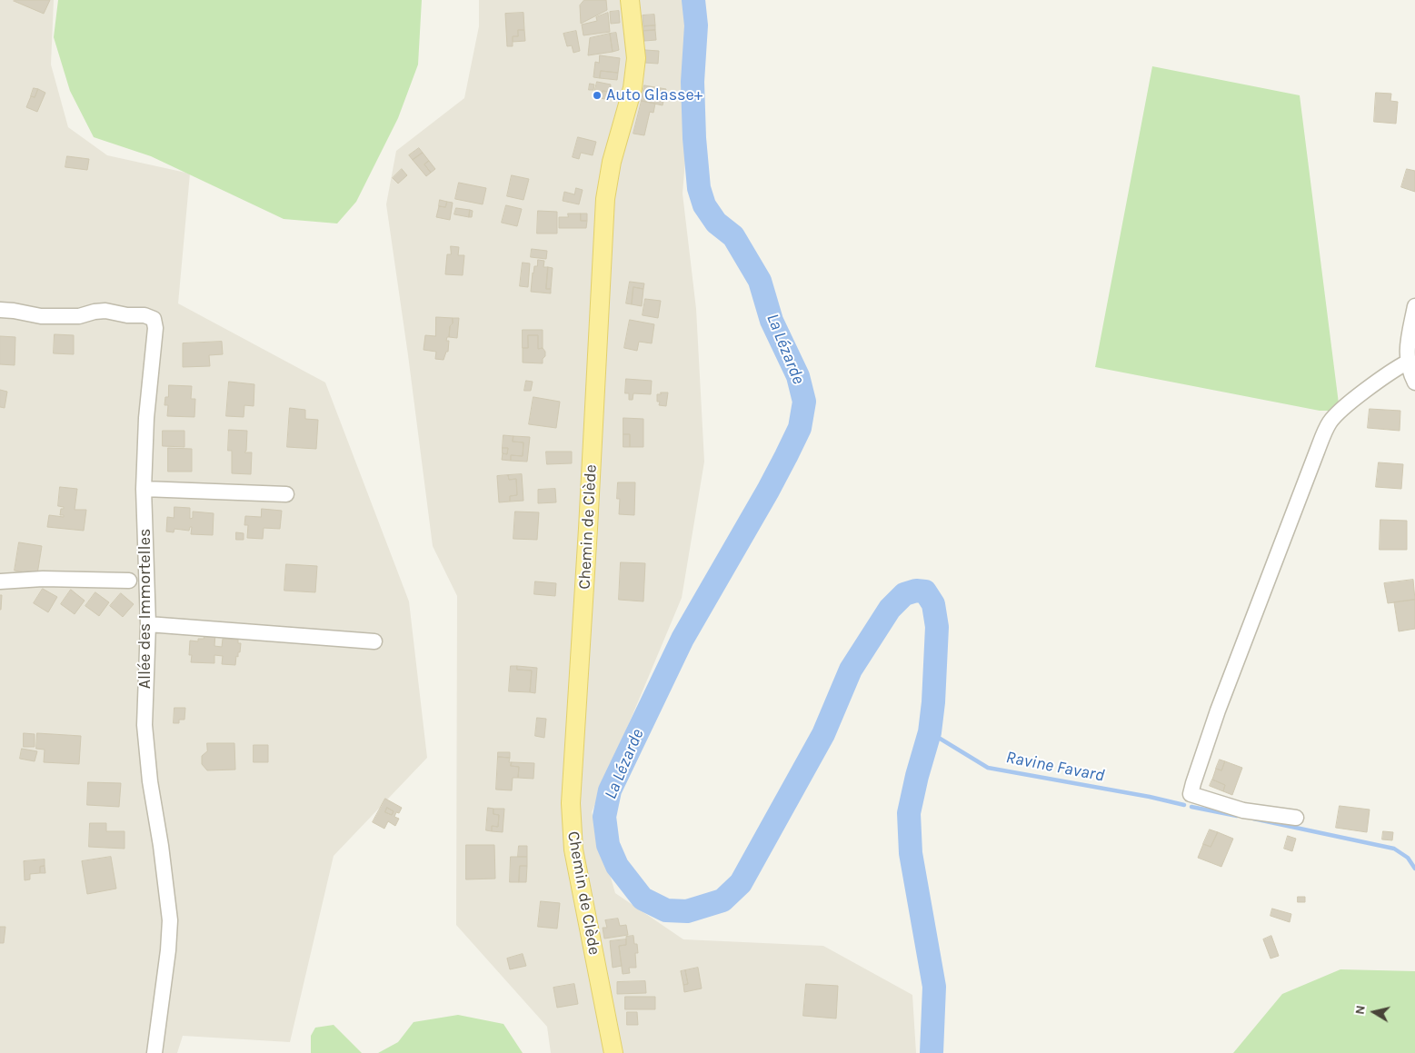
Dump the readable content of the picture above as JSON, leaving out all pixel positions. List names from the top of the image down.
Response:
{
  "streets": {
    "main road": ["Chemin de Clède"],
    "street": ["Allée des Immortelles"]
  },
  "water": ["La Lézarde", "Ravine Favard"],
  "places": ["Auto Glasse+"],
  "north": "left"
}
